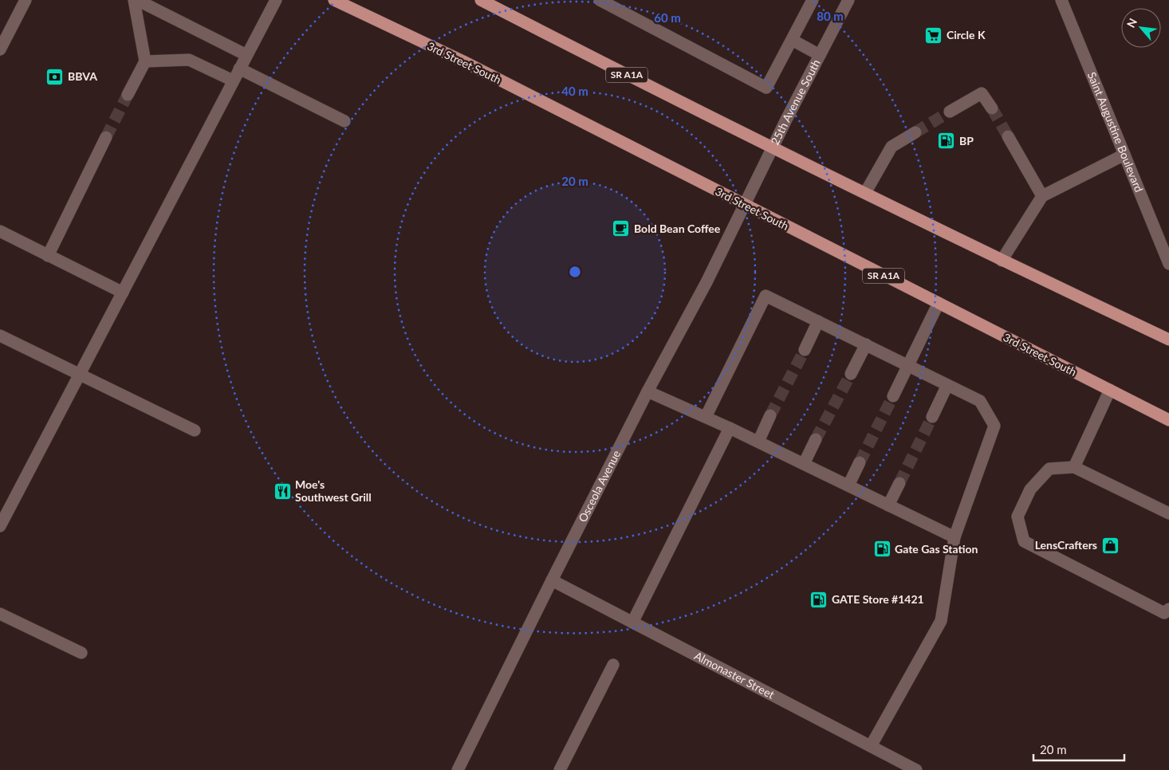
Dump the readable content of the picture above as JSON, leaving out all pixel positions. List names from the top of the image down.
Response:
{
  "streets": {
    "main road": ["3rd Street South", "SR A1A"],
    "street": [
      "25th Avenue South",
      "Saint Augustine Boulevard",
      "Osceola Avenue",
      "Almonaster Street"
    ]
  },
  "crossings": [
    ["3rd Street South", "25th Avenue South"],
    ["3rd Street South", "Osceola Avenue"],
    ["SR A1A", "25th Avenue South"],
    ["25th Avenue South", "Osceola Avenue"],
    ["Osceola Avenue", "Almonaster Street"]
  ],
  "places": {
    "supermarket": ["Circle K"],
    "bank": ["BBVA"],
    "fuel station": ["BP", "Gate Gas Station", "GATE Store #1421"],
    "cafe": ["Bold Bean Coffee"],
    "restaurant": ["Moe's Southwest Grill"],
    "shop": ["LensCrafters"]
  },
  "scale_bar": "20 m",
  "north": "top left",
  "rings": [
    "80 m",
    "60 m",
    "40 m",
    "20 m"
  ]
}
